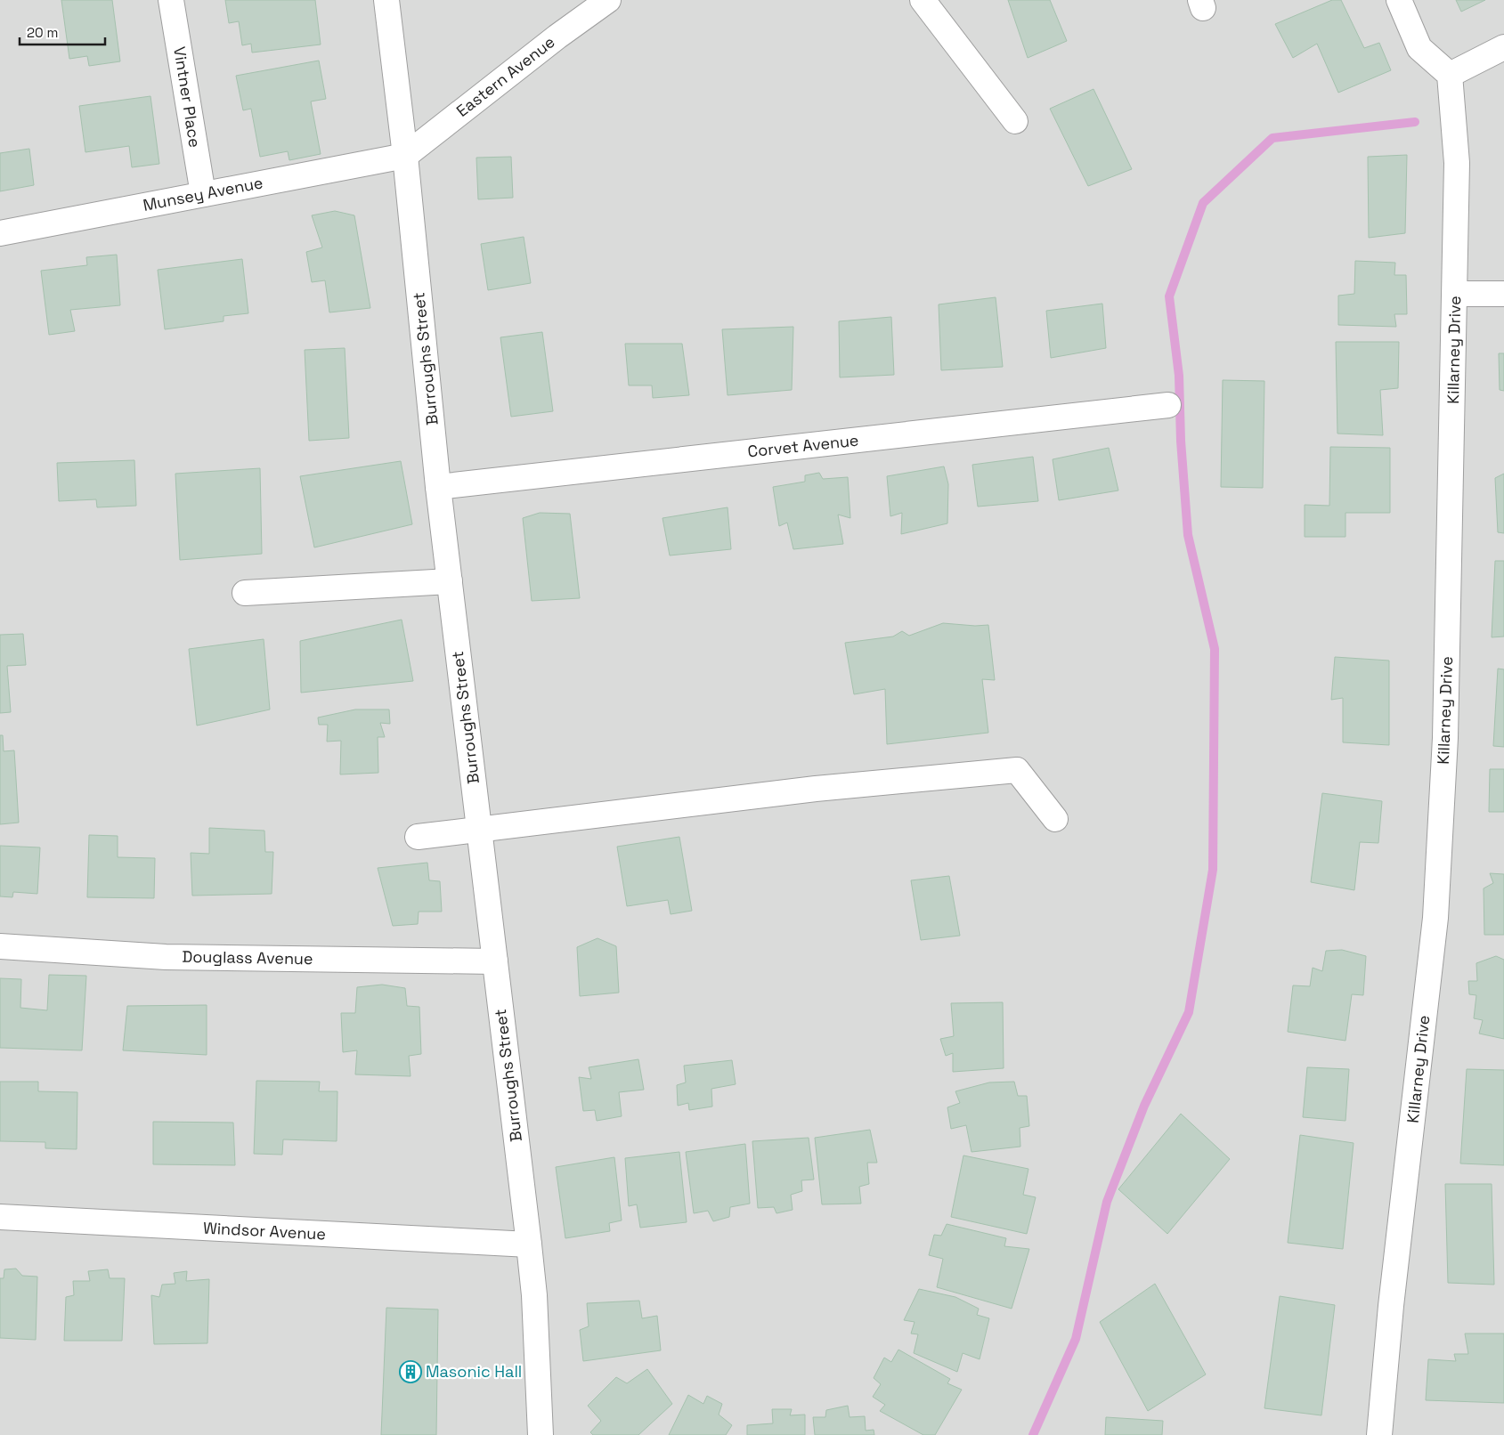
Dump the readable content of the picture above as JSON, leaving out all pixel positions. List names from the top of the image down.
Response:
{
  "streets": {
    "street": [
      "Eastern Avenue",
      "Vintner Place",
      "Munsey Avenue",
      "Killarney Drive",
      "Burroughs Street",
      "Corvet Avenue",
      "Douglass Avenue",
      "Windsor Avenue"
    ]
  },
  "crossings": [
    ["Eastern Avenue", "Munsey Avenue"],
    ["Eastern Avenue", "Burroughs Street"],
    ["Vintner Place", "Munsey Avenue"],
    ["Munsey Avenue", "Burroughs Street"],
    ["Burroughs Street", "Corvet Avenue"],
    ["Burroughs Street", "Douglass Avenue"],
    ["Burroughs Street", "Windsor Avenue"]
  ],
  "places": {
    "building": ["Masonic Hall"]
  },
  "scale_bar": "20 m"
}
